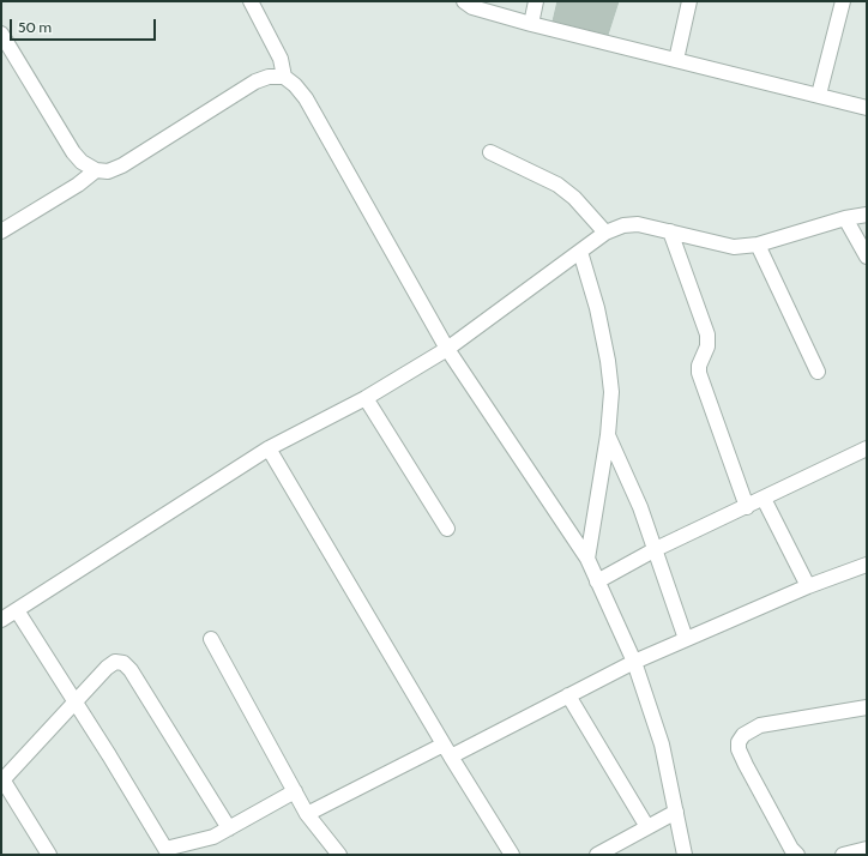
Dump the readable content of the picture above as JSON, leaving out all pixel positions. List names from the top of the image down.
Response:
{
  "scale_bar": "50 m"
}
